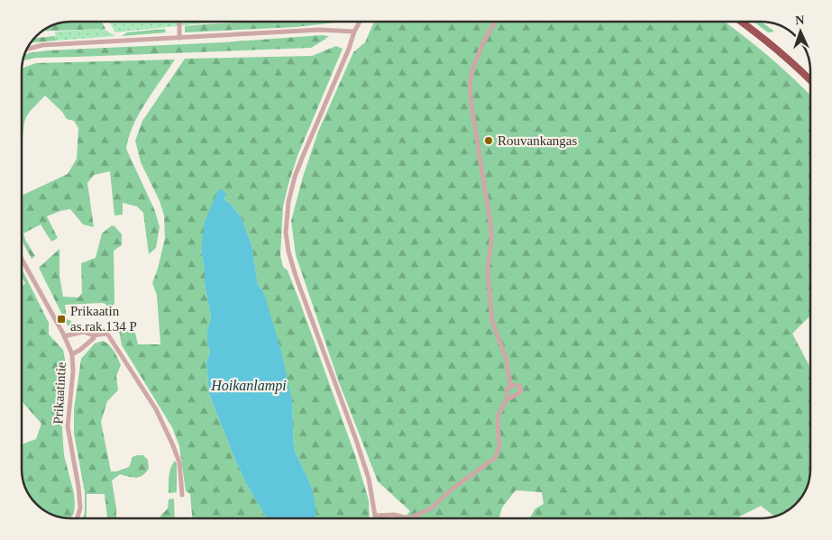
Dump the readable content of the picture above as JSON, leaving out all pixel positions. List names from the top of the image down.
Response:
{
  "streets": {
    "street": ["Prikaatintie"]
  },
  "water": ["Hoikanlampi"],
  "places": {
    "other": ["Rouvankangas"],
    "transit": ["Prikaatin as.rak.134 P"]
  },
  "north": "top"
}
